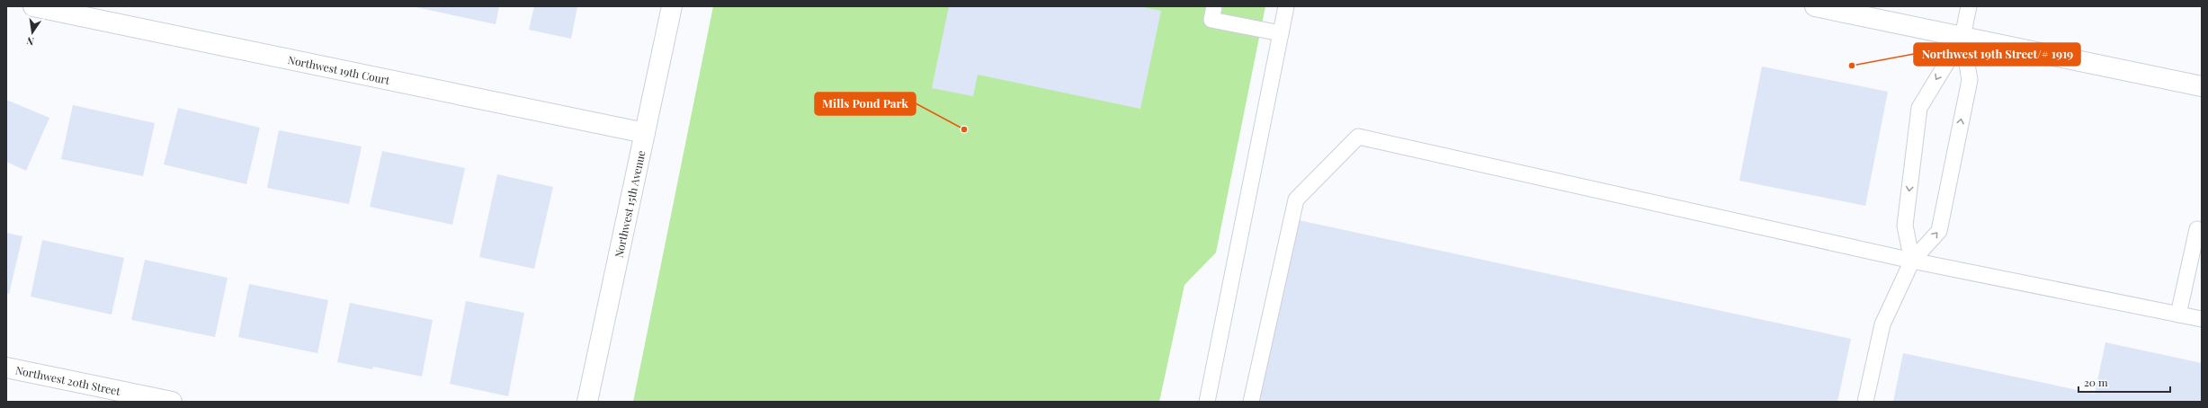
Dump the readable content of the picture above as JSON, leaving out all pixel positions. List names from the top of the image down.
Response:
{
  "streets": {
    "street": ["Northwest 19th Court", "Northwest 15th Avenue", "Northwest 20th Street"]
  },
  "crossings": [
    ["Northwest 19th Court", "Northwest 15th Avenue"]
  ],
  "places": ["Northwest 19th Street/# 1919", "Mills Pond Park"],
  "scale_bar": "20 m",
  "north": "bottom"
}
